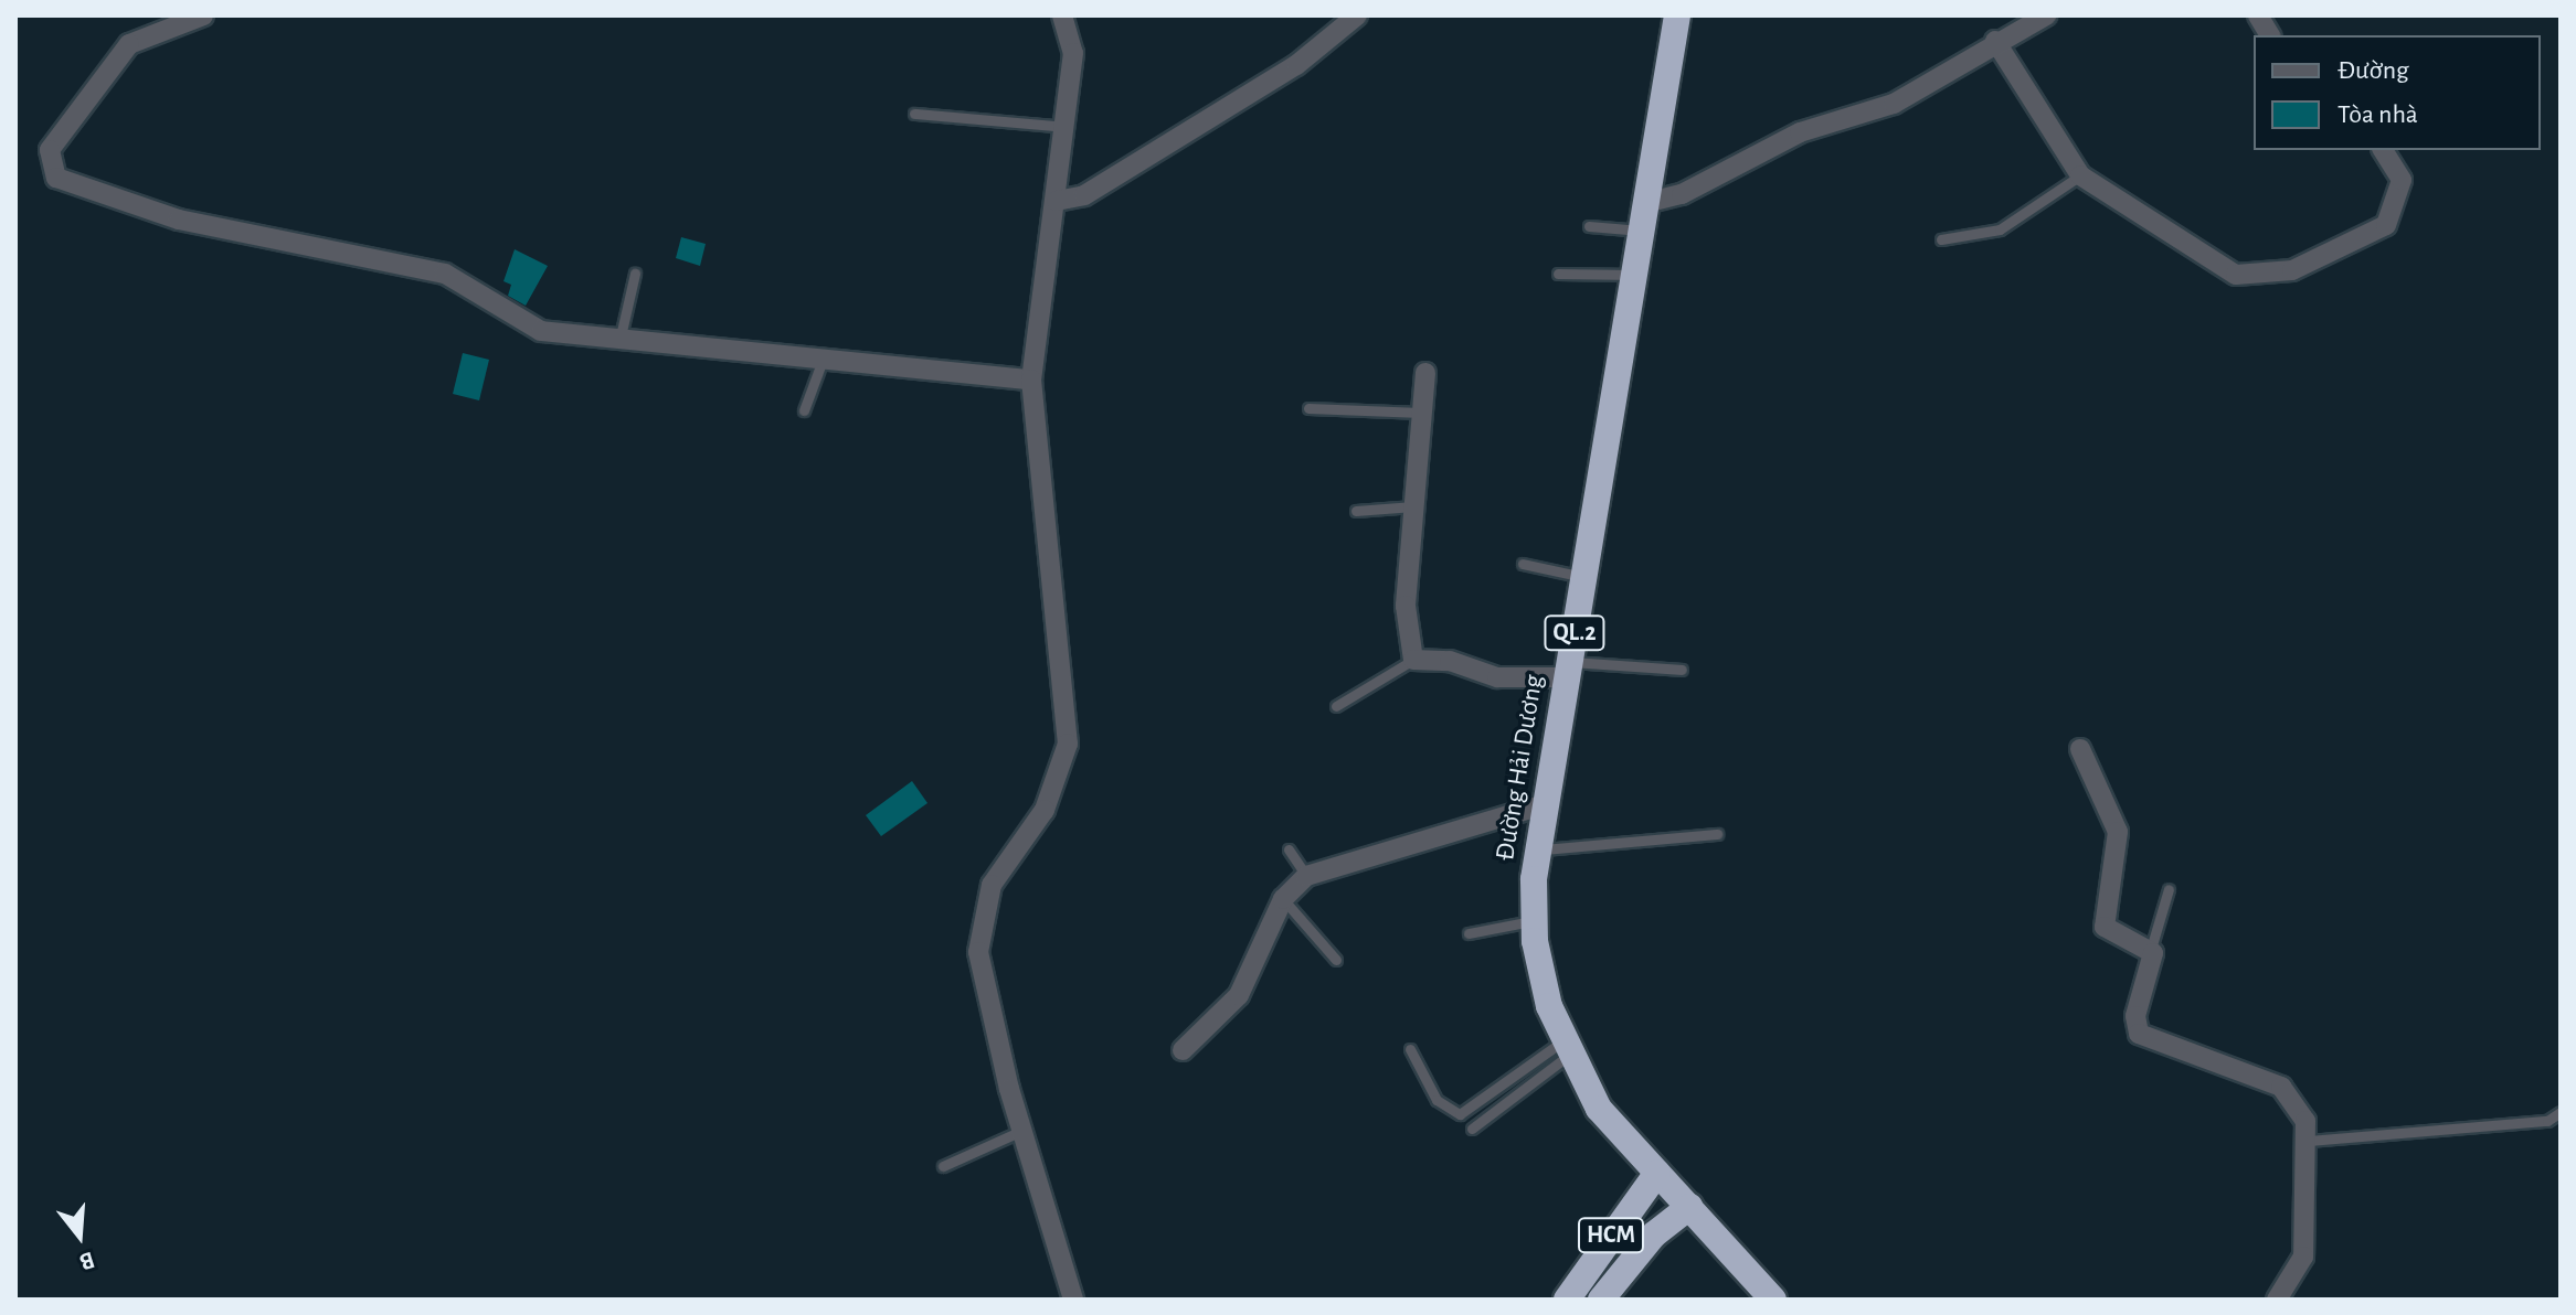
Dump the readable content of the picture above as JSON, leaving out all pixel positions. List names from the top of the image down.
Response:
{
  "streets": {
    "highway": ["QL.2", "Đường Hải Dương", "HCM"]
  },
  "crossings": [
    ["Đường Hải Dương", "HCM"]
  ],
  "legend": ["Đường", "Tòa nhà"],
  "north": "bottom"
}
